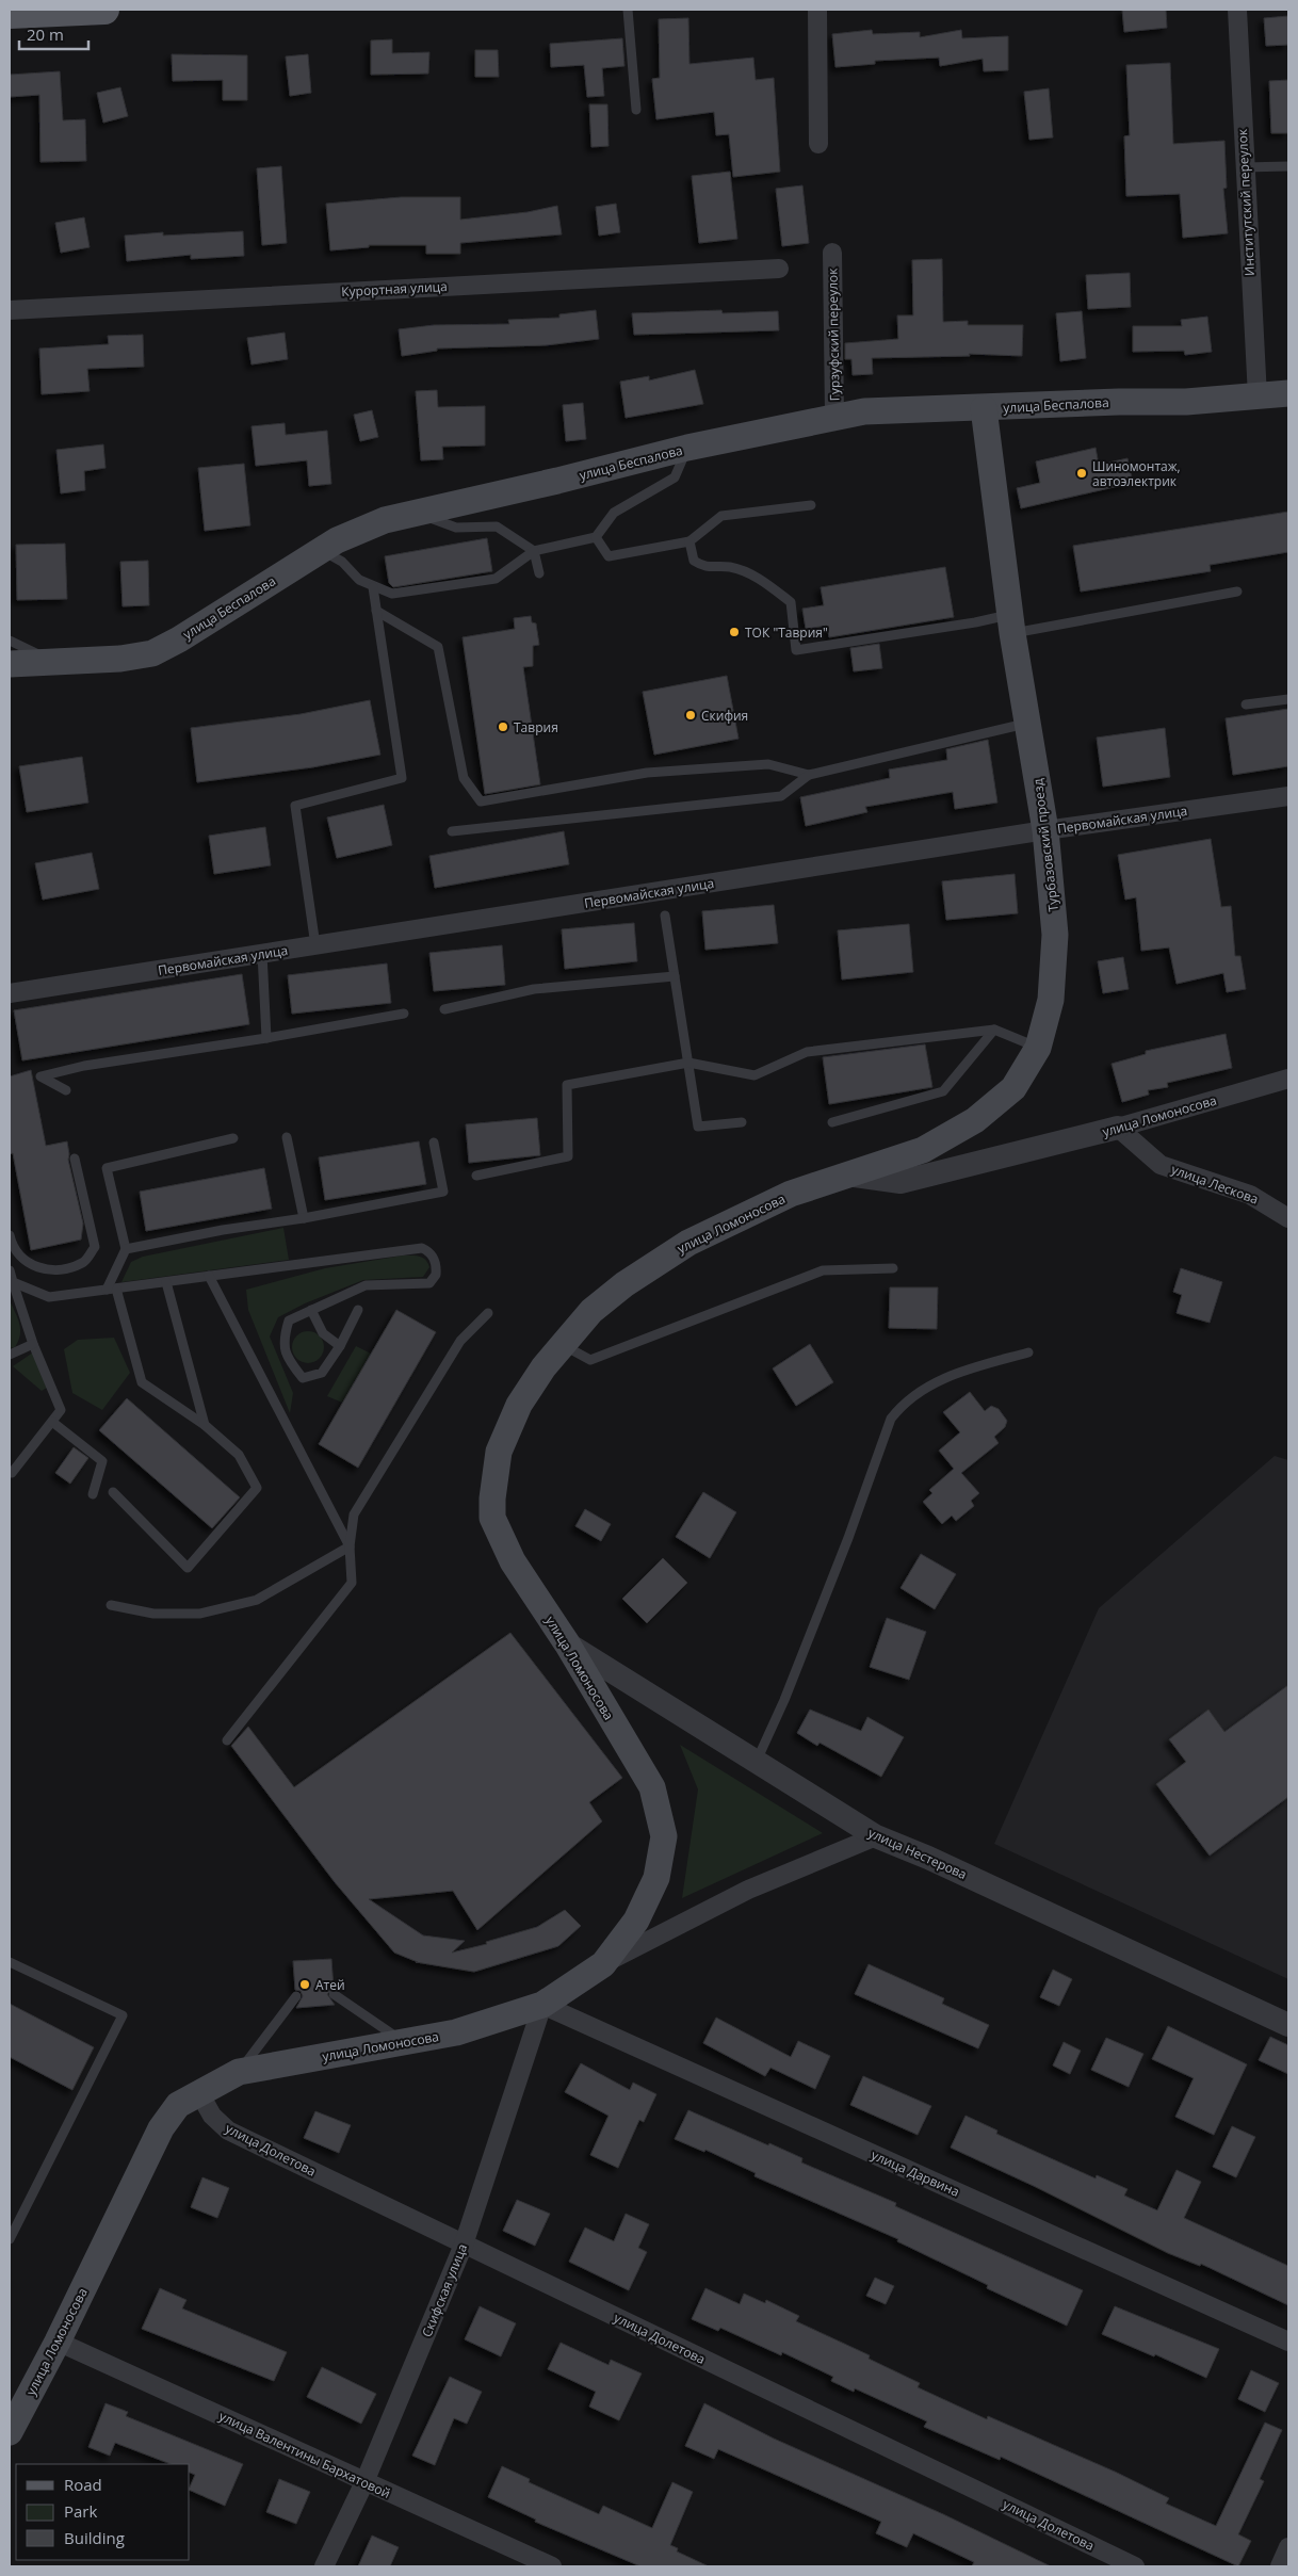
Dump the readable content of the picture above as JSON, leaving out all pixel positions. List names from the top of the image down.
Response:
{
  "streets": {
    "main road": ["улица Беспалова", "Турбазовский проезд", "улица Ломоносова"],
    "street": [
      "Институтский переулок",
      "Курортная улица",
      "Гурзуфский переулок",
      "Первомайская улица",
      "улица Лескова",
      "улица Нестерова",
      "улица Долетова",
      "улица Дарвина",
      "Скифская улица",
      "улица Валентины Бархатовой"
    ]
  },
  "crossings": [
    ["Институтский переулок", "улица Беспалова"],
    ["Гурзуфский переулок", "улица Беспалова"],
    ["улица Беспалова", "Турбазовский проезд"],
    ["Первомайская улица", "Турбазовский проезд"],
    ["Турбазовский проезд", "улица Ломоносова"],
    ["улица Ломоносова", "улица Лескова"],
    ["улица Ломоносова", "улица Нестерова"],
    ["улица Ломоносова", "улица Долетова"],
    ["улица Ломоносова", "улица Дарвина"],
    ["улица Ломоносова", "Скифская улица"],
    ["улица Ломоносова", "улица Валентины Бархатовой"],
    ["улица Долетова", "Скифская улица"],
    ["улица Дарвина", "Скифская улица"],
    ["Скифская улица", "улица Валентины Бархатовой"]
  ],
  "places": [
    "Шиномонтаж, автоэлектрик",
    "ТОК \"Таврия\"",
    "Скифия",
    "Таврия",
    "Атей"
  ],
  "legend": ["Road", "Park", "Building"],
  "scale_bar": "20 m"
}
